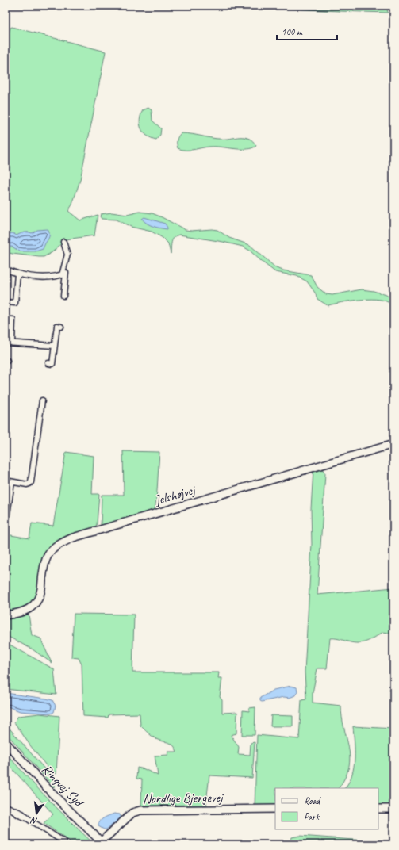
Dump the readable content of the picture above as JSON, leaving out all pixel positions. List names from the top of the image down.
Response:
{
  "streets": {
    "street": ["Jelshøjvej", "Ringvej Syd", "Nordlige Bjergevej"]
  },
  "crossings": [
    ["Ringvej Syd", "Nordlige Bjergevej"]
  ],
  "legend": ["Road", "Park"],
  "scale_bar": "100 m",
  "north": "bottom"
}
